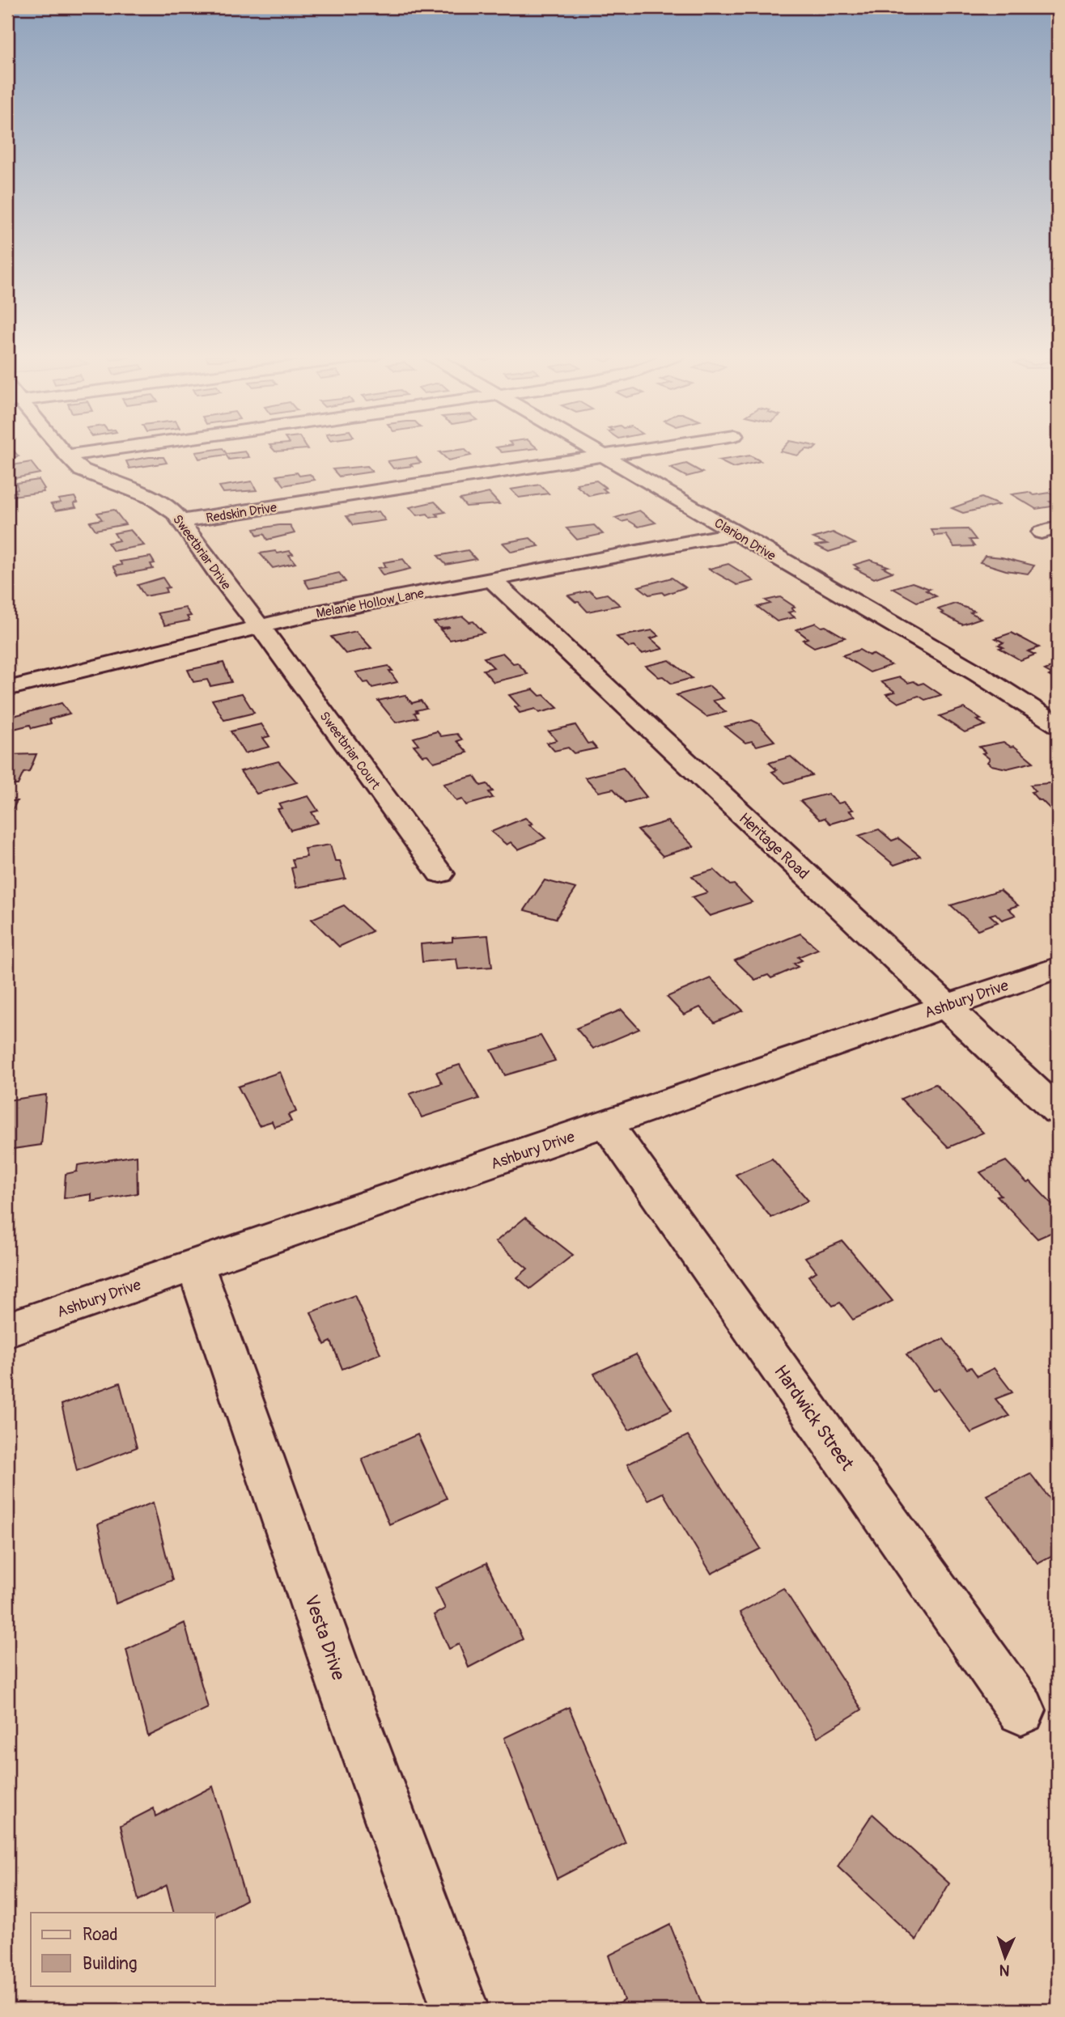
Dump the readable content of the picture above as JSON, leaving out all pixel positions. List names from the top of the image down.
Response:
{
  "streets": {
    "street": [
      "Redskin Drive",
      "Clarion Drive",
      "Sweetbriar Drive",
      "Melanie Hollow Lane",
      "Sweetbriar Court",
      "Heritage Road",
      "Ashbury Drive",
      "Hardwick Street",
      "Vesta Drive"
    ]
  },
  "crossings": [
    ["Redskin Drive", "Clarion Drive"],
    ["Redskin Drive", "Sweetbriar Drive"],
    ["Clarion Drive", "Melanie Hollow Lane"],
    ["Sweetbriar Drive", "Melanie Hollow Lane"],
    ["Sweetbriar Drive", "Sweetbriar Court"],
    ["Melanie Hollow Lane", "Sweetbriar Court"],
    ["Melanie Hollow Lane", "Heritage Road"],
    ["Heritage Road", "Ashbury Drive"],
    ["Ashbury Drive", "Hardwick Street"],
    ["Ashbury Drive", "Vesta Drive"]
  ],
  "legend": ["Road", "Building"],
  "north": "bottom"
}
